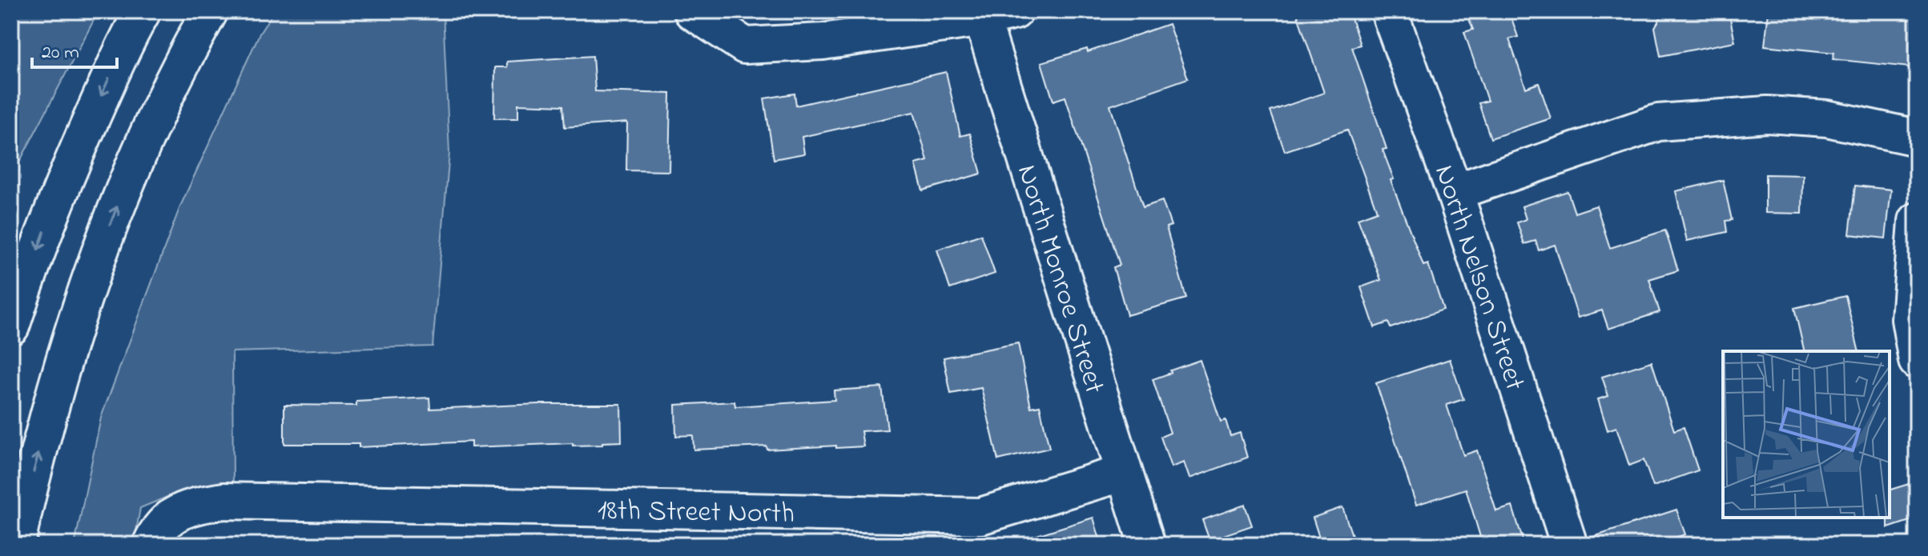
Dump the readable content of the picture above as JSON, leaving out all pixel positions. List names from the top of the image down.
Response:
{
  "streets": {
    "main road": ["North Nelson Street", "North Monroe Street", "18th Street North"]
  },
  "crossings": [
    ["North Monroe Street", "18th Street North"]
  ],
  "scale_bar": "20 m"
}
